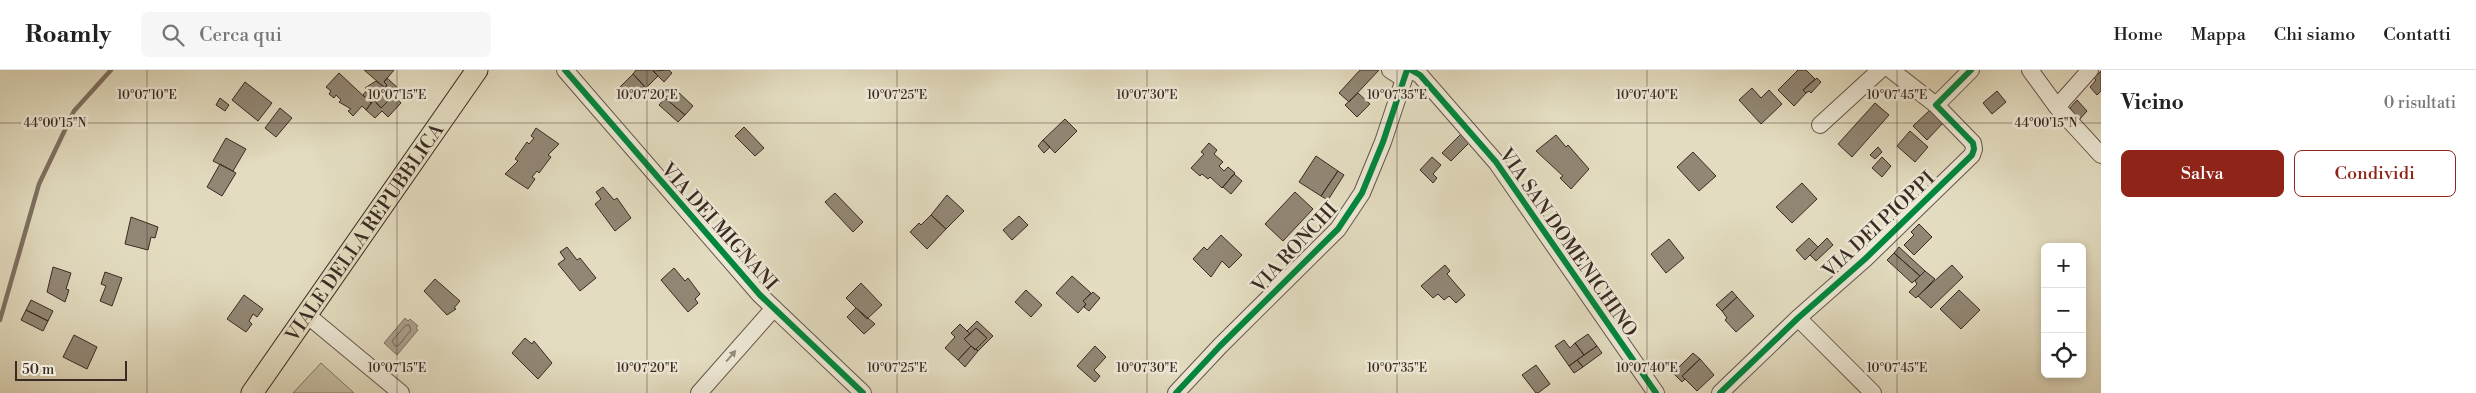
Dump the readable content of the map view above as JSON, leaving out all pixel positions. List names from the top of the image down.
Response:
{
  "streets": {
    "main road": ["VIALE DELLA REPUBBLICA"],
    "street": [
      "VIA DEI PIOPPI",
      "VIA DEI MIGNANI",
      "VIA SAN DOMENICHINO",
      "VIA RONCHI"
    ]
  },
  "crossings": [
    ["VIA SAN DOMENICHINO", "VIA RONCHI"]
  ],
  "scale_bar": "50 m",
  "page": {
    "header": "Roamly",
    "search": "Cerca qui",
    "nav": [
      "Home",
      "Mappa",
      "Chi siamo",
      "Contatti"
    ],
    "heading": ["Vicino", "0 risultati"],
    "buttons": ["Salva", "Condividi"],
    "map_buttons": ["+", "−"],
    "scale": "50 m"
  },
  "coordinates": [
    "10°07'10\"E",
    "10°07'15\"E",
    "10°07'20\"E",
    "10°07'25\"E",
    "10°07'30\"E",
    "10°07'35\"E",
    "10°07'40\"E",
    "10°07'45\"E",
    "44°00'15\"N"
  ]
}
